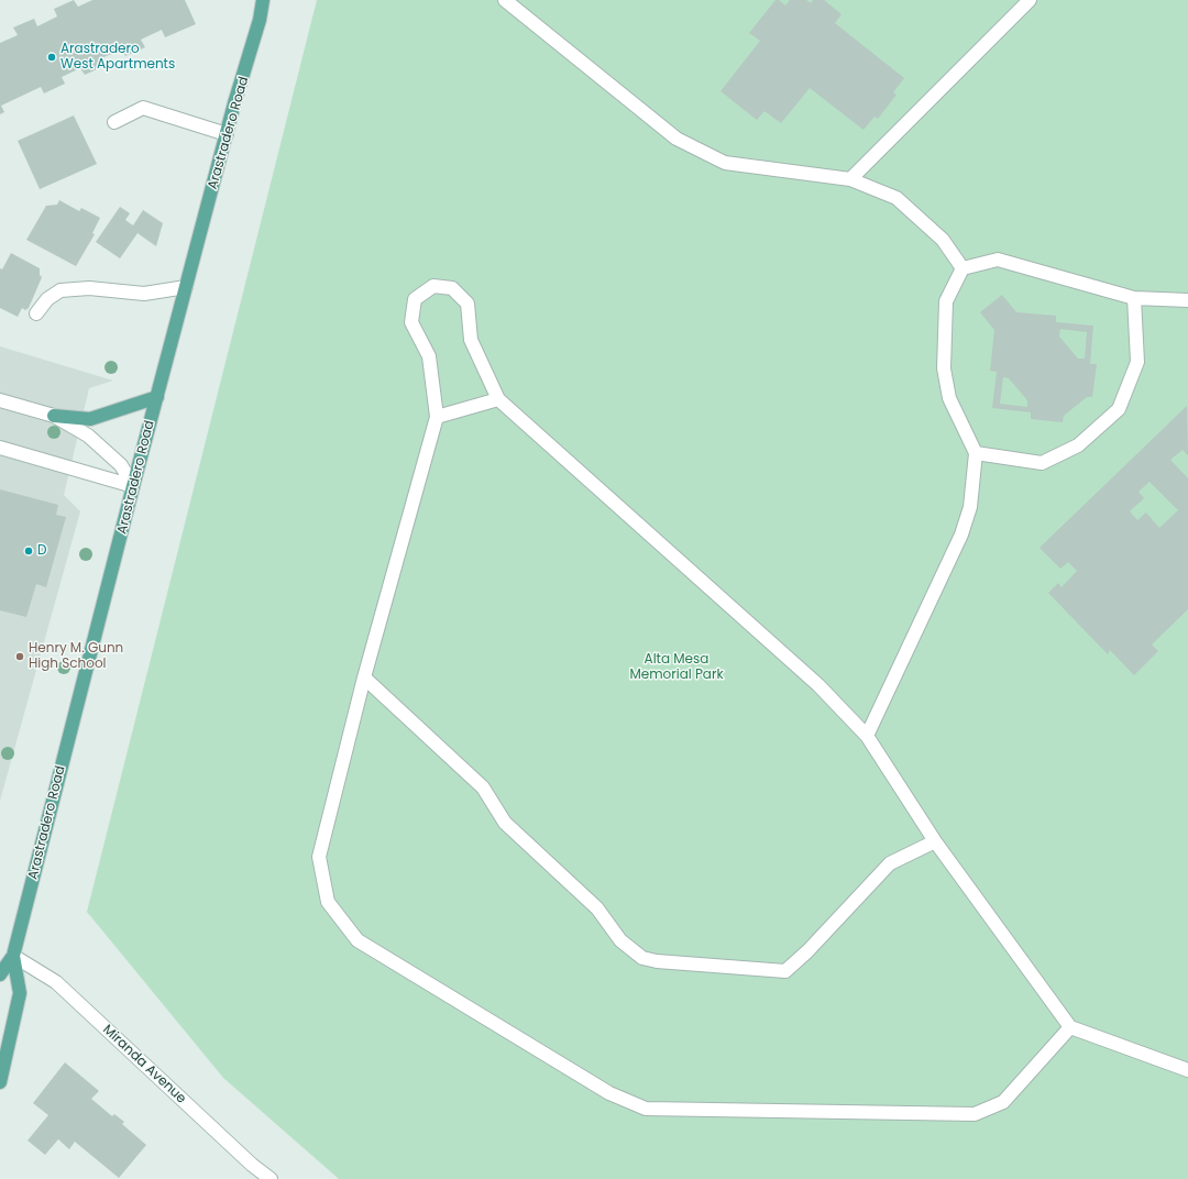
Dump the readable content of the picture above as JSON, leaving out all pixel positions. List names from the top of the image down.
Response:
{
  "streets": {
    "main road": ["Arastradero Road"],
    "street": ["Miranda Avenue"]
  },
  "crossings": [
    ["Arastradero Road", "Miranda Avenue"]
  ],
  "parks": ["Alta Mesa Memorial Park"],
  "places": ["Arastradero West Apartments", "D", "Henry M. Gunn High School"]
}
